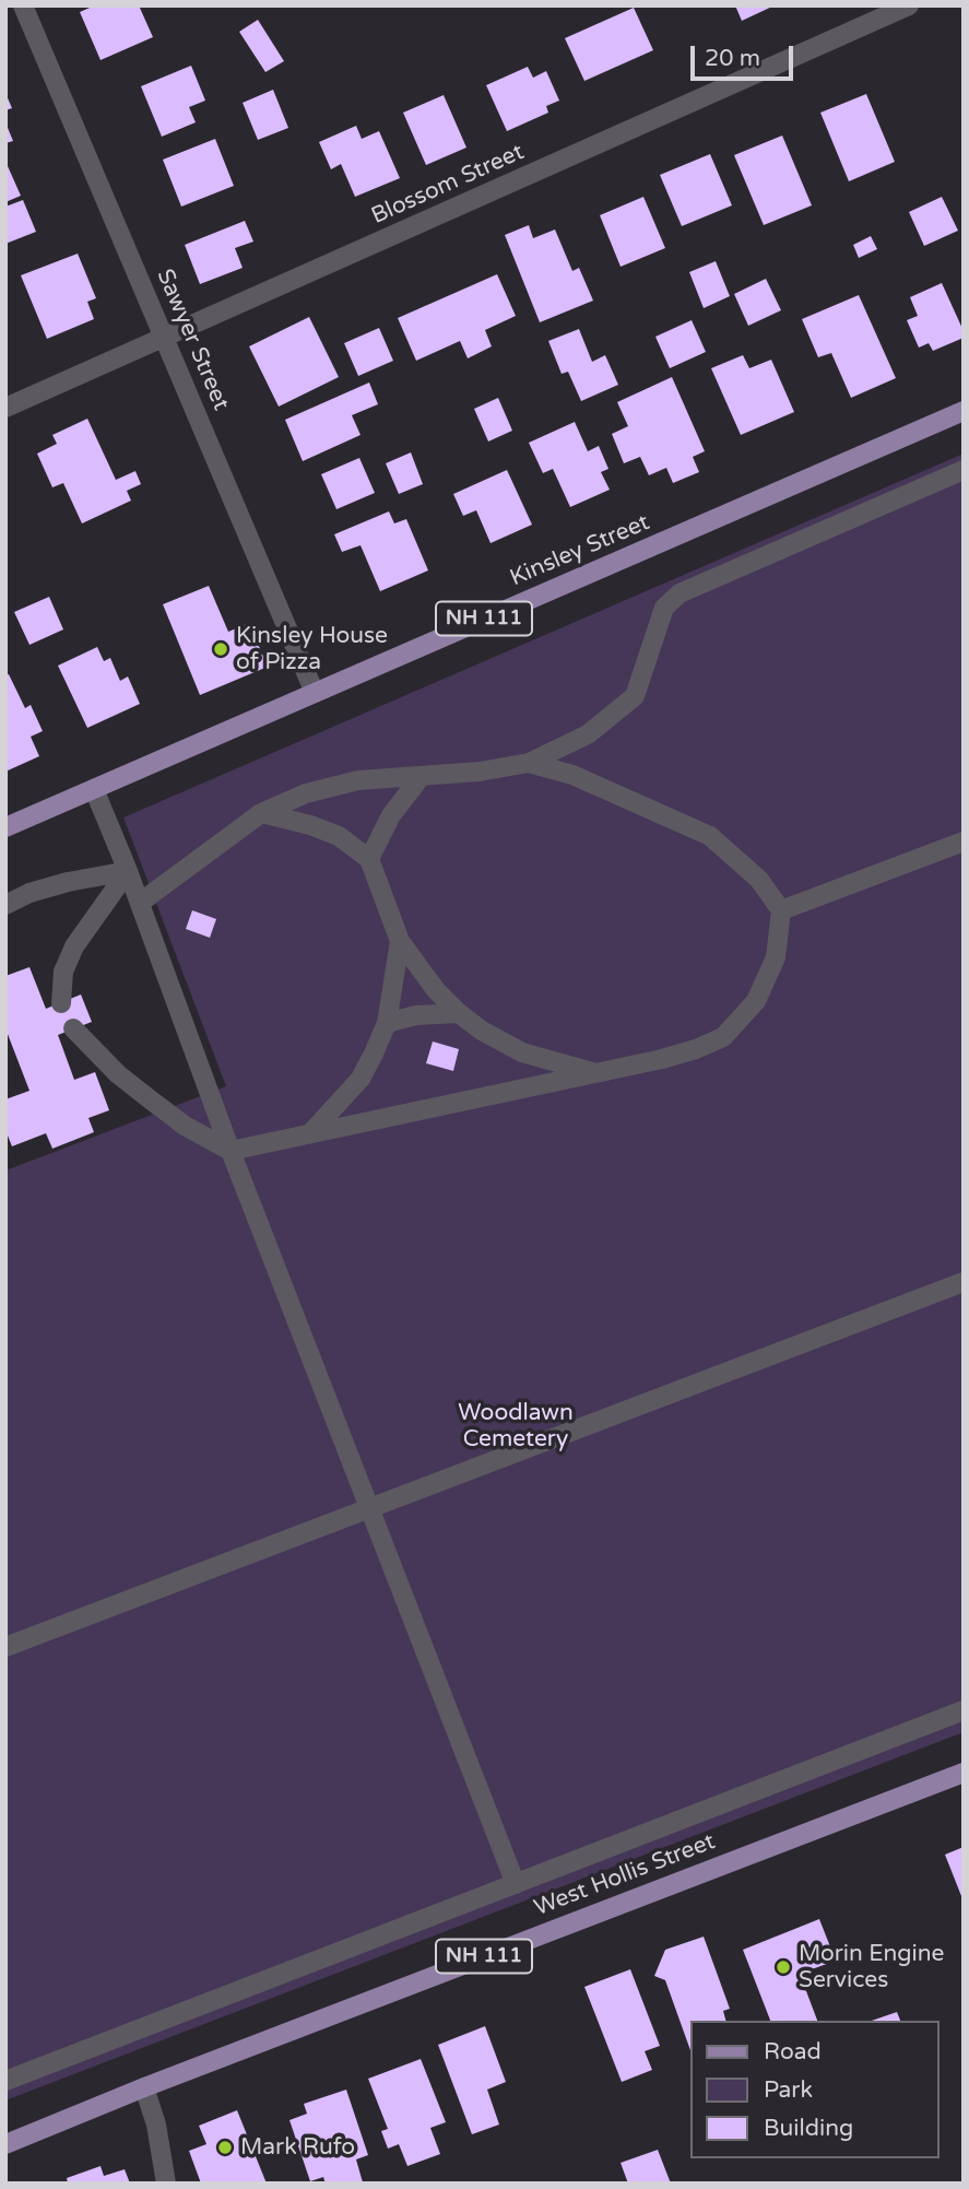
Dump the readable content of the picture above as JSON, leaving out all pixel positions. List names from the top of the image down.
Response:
{
  "streets": {
    "main road": ["Kinsley Street", "NH 111", "West Hollis Street"],
    "street": ["Blossom Street", "Sawyer Street"]
  },
  "crossings": [
    ["Blossom Street", "Sawyer Street"],
    ["Sawyer Street", "Kinsley Street"]
  ],
  "parks": ["Woodlawn Cemetery"],
  "places": ["Kinsley House of Pizza", "Morin Engine Services", "Mark Rufo"],
  "legend": ["Road", "Park", "Building"],
  "scale_bar": "20 m"
}
